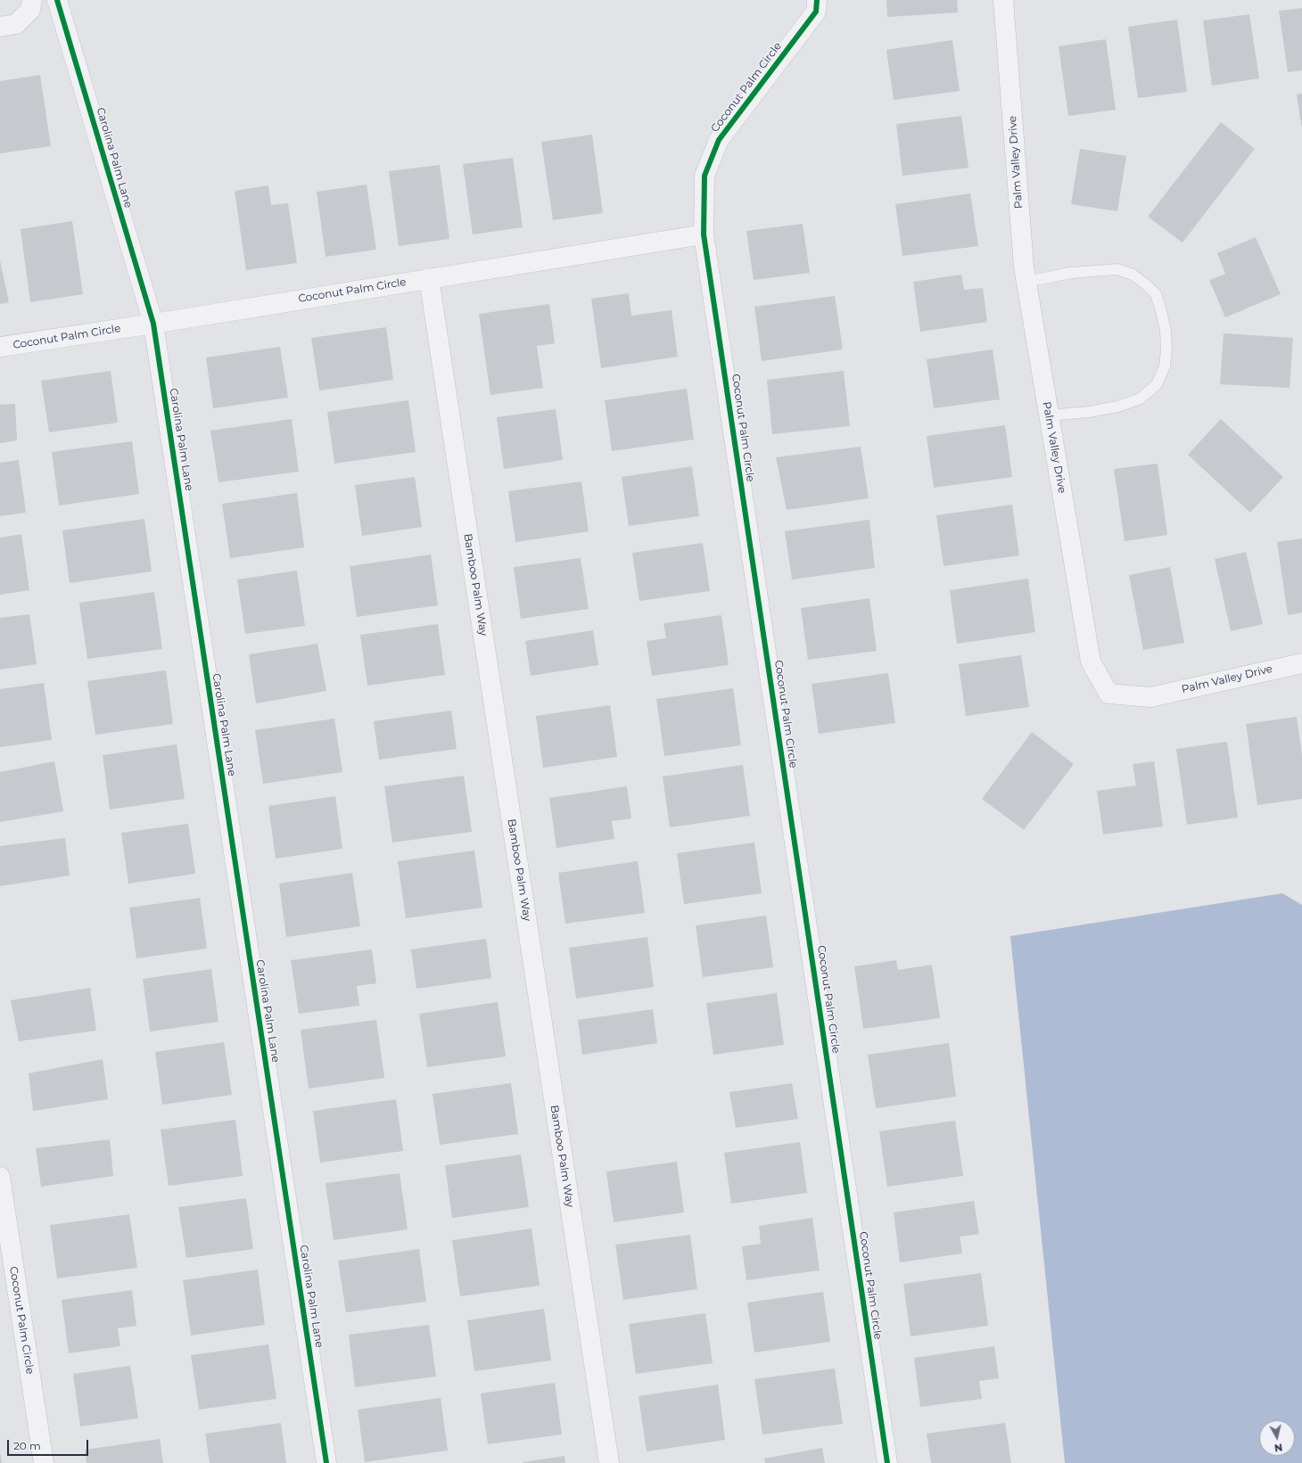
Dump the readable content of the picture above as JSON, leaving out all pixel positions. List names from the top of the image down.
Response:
{
  "streets": {
    "street": [
      "Coconut Palm Circle",
      "Carolina Palm Lane",
      "Palm Valley Drive",
      "Bamboo Palm Way"
    ]
  },
  "crossings": [
    ["Coconut Palm Circle", "Carolina Palm Lane"],
    ["Coconut Palm Circle", "Bamboo Palm Way"]
  ],
  "scale_bar": "20 m",
  "north": "bottom"
}
